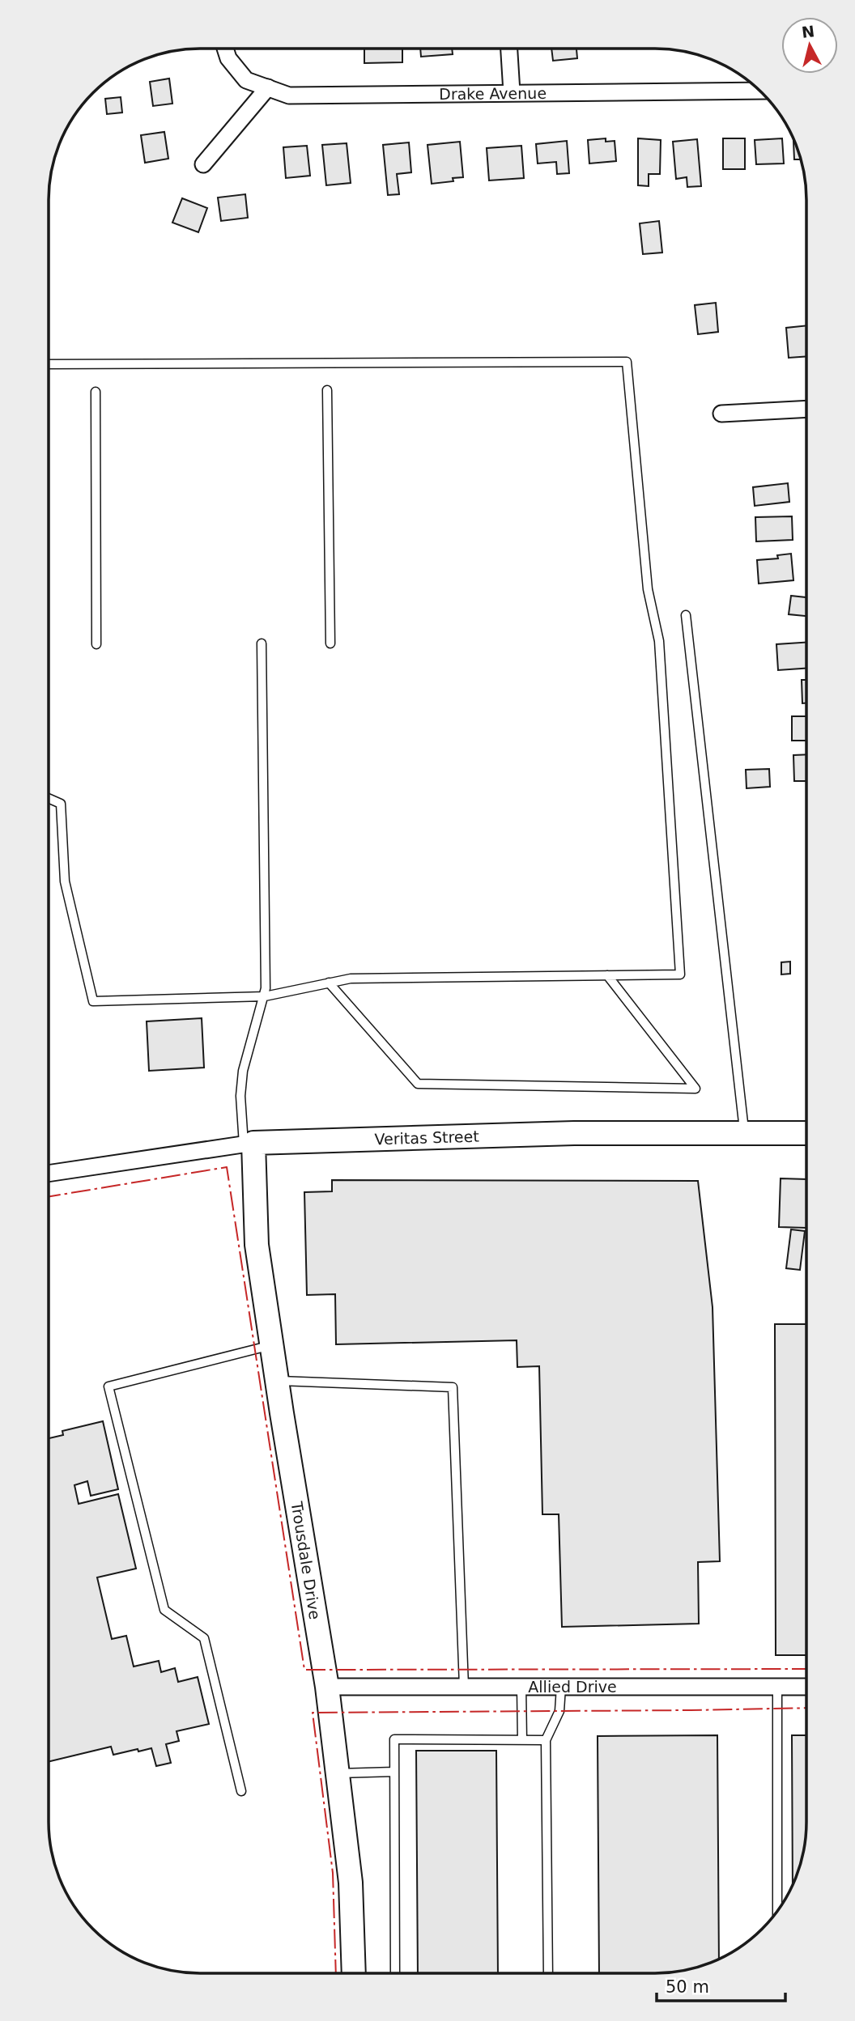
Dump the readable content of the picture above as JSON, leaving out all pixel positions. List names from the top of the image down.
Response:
{
  "streets": {
    "street": [
      "Drake Avenue",
      "Veritas Street",
      "Trousdale Drive",
      "Allied Drive"
    ]
  },
  "crossings": [
    ["Veritas Street", "Trousdale Drive"],
    ["Trousdale Drive", "Allied Drive"]
  ],
  "scale_bar": "50 m",
  "north": "top"
}
